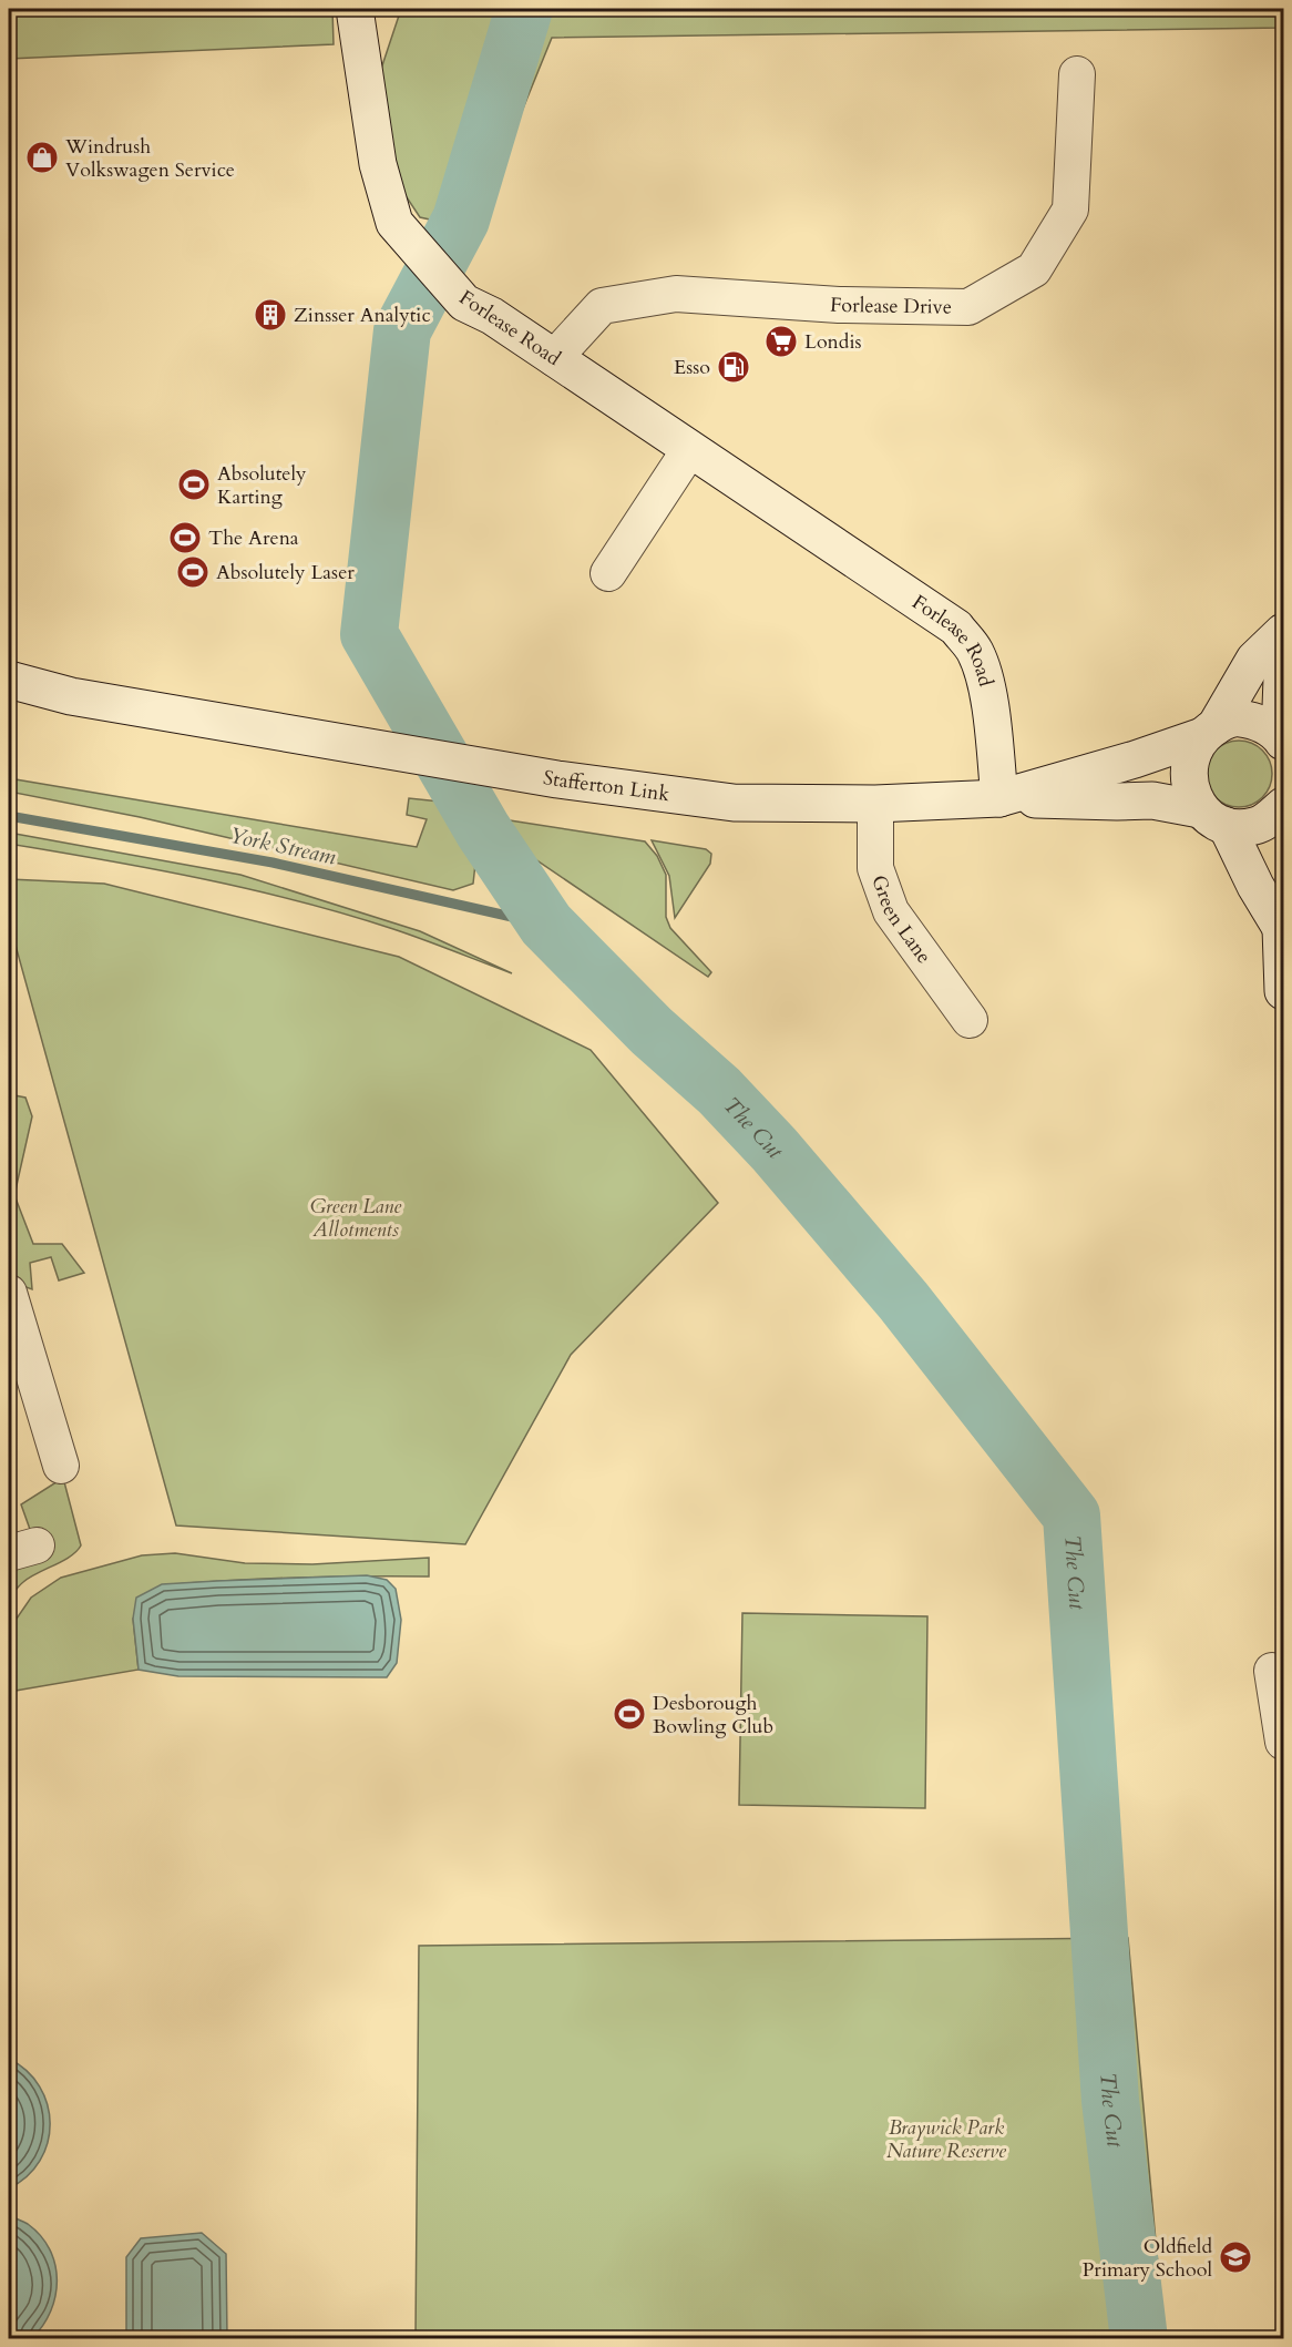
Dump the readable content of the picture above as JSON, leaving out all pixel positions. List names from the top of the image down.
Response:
{
  "streets": {
    "street": [
      "Forlease Drive",
      "Forlease Road",
      "Stafferton Link",
      "Green Lane"
    ]
  },
  "crossings": [
    ["Forlease Drive", "Forlease Road"],
    ["Forlease Road", "Stafferton Link"],
    ["Stafferton Link", "Green Lane"]
  ],
  "water": ["York Stream", "The Cut"],
  "parks": ["Green Lane Allotments", "Braywick Park Nature Reserve"],
  "places": {
    "shop": ["Windrush Volkswagen Service"],
    "building": ["Zinsser Analytic"],
    "supermarket": ["Londis"],
    "fuel station": ["Esso"],
    "sports": [
      "Absolutely Karting",
      "The Arena",
      "Absolutely Laser",
      "Desborough Bowling Club"
    ],
    "school or university": ["Oldfield Primary School"]
  }
}
